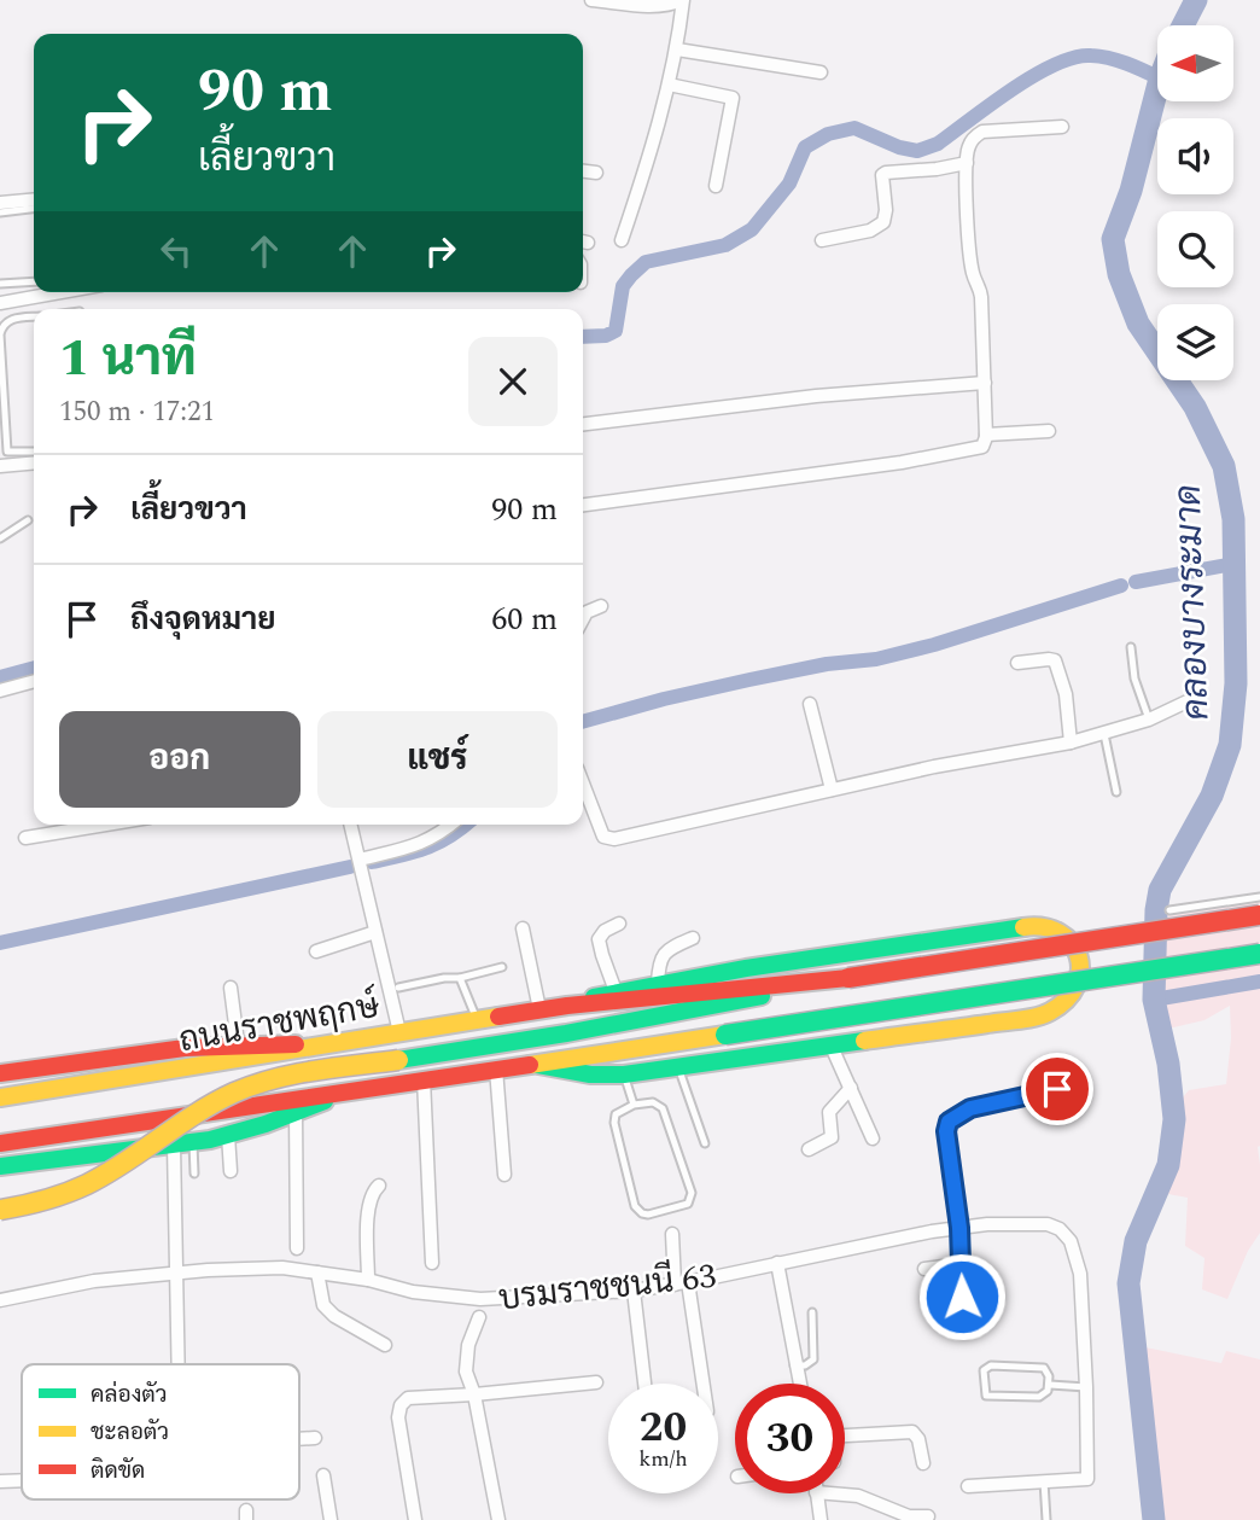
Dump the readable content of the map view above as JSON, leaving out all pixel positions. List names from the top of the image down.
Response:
{
  "streets": {
    "main road": ["ถนนราชพฤกษ์"],
    "street": ["บรมราชชนนี 63"]
  },
  "water": ["คลองบางระมาด"],
  "legend": ["คล่องตัว", "ชะลอตัว", "ติดขัด"],
  "north": "left",
  "page": {
    "turn": ["90 m", "เลี้ยวขวา"],
    "heading": ["1 นาที", "150 m · 17:21"],
    "list": [
      {
        "name": "เลี้ยวขวา",
        "value": "90 m"
      },
      {
        "name": "ถึงจุดหมาย",
        "value": "60 m"
      }
    ],
    "buttons": ["ออก", "แชร์"],
    "speed": "20 km/h",
    "limit": "30"
  }
}
